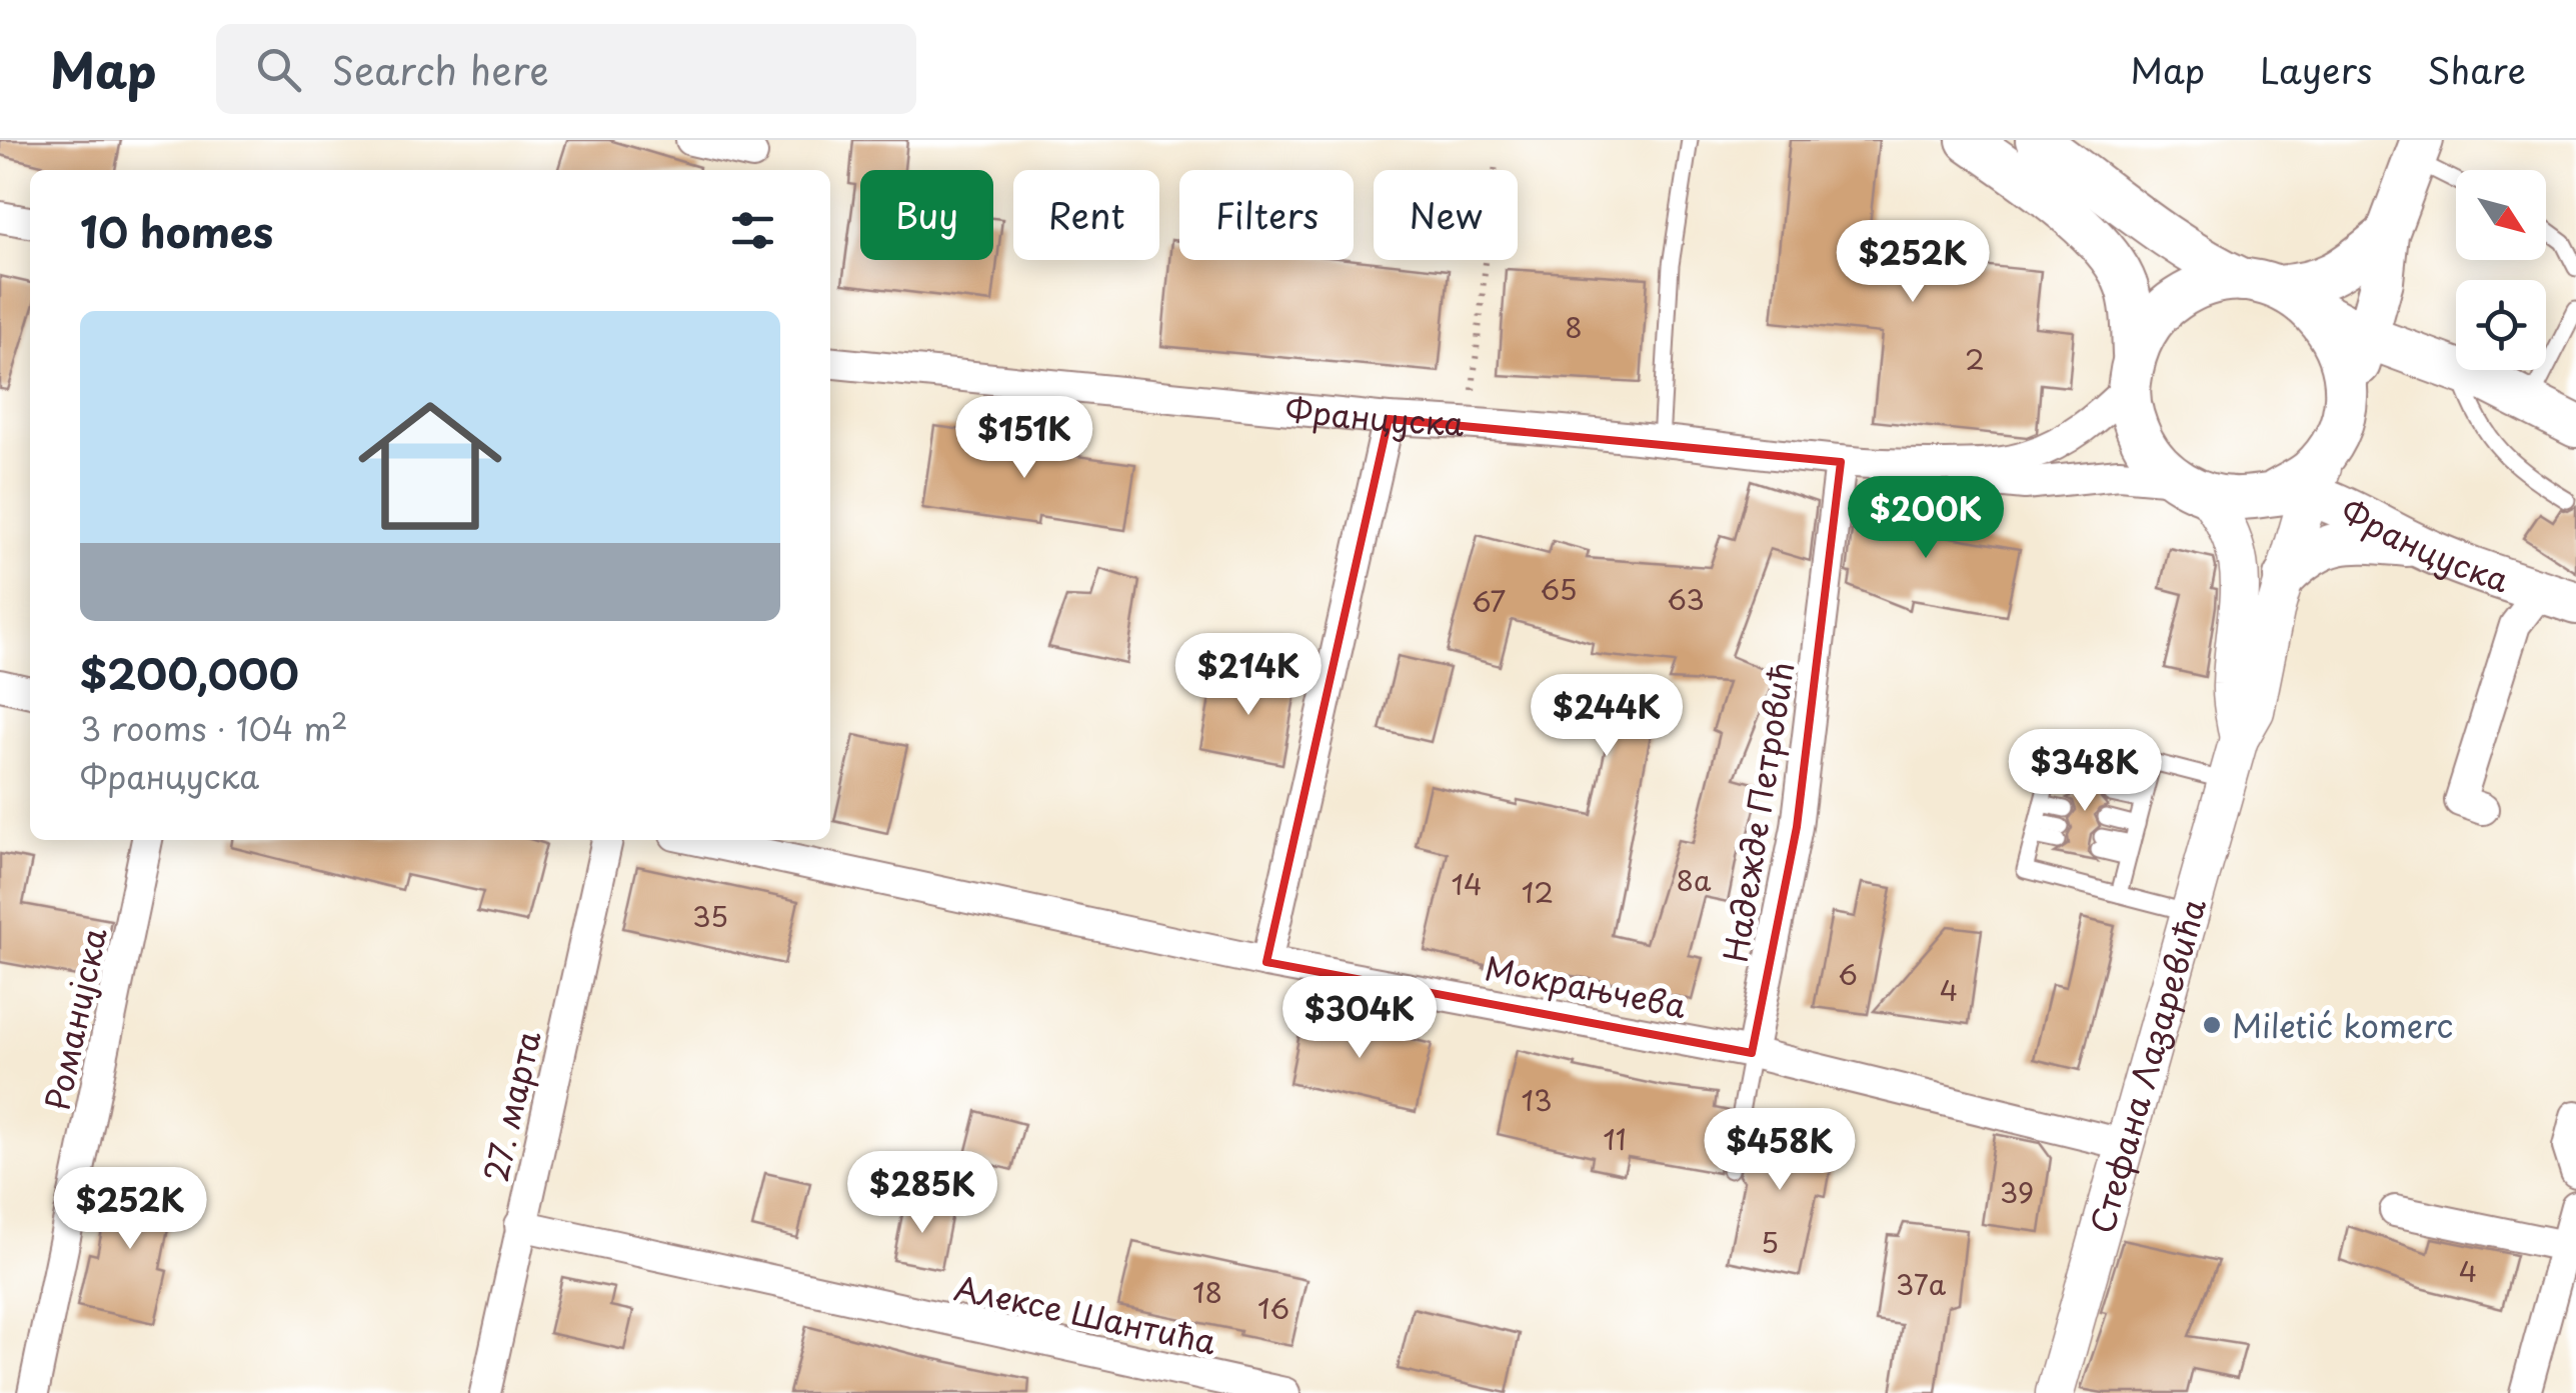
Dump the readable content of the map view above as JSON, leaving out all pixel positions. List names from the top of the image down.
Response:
{
  "streets": {
    "main road": ["Француска"],
    "street": [
      "Надежде Петровић",
      "Мокрањчева",
      "Романијска",
      "Стефана Лазаревића",
      "27. марта",
      "Алексе Шантића"
    ]
  },
  "crossings": [
    ["Француска", "Надежде Петровић"],
    ["Француска", "Стефана Лазаревића"],
    ["Надежде Петровић", "Мокрањчева"],
    ["Мокрањчева", "Стефана Лазаревића"],
    ["27. марта", "Алексе Шантића"]
  ],
  "places": ["Miletić komerc"],
  "house_numbers": [
    "8",
    "2",
    "65",
    "63",
    "67",
    "8a",
    "14",
    "12",
    "35",
    "6",
    "4",
    "13",
    "11",
    "39",
    "5",
    "4",
    "37a",
    "18",
    "16"
  ],
  "north": "bottom right",
  "page": {
    "header": "Map",
    "search": "Search here",
    "nav": ["Map", "Layers", "Share"],
    "chip": [
      "Buy",
      "Rent",
      "Filters",
      "New"
    ],
    "heading": "10 homes",
    "price": [
      "$252K",
      "$151K",
      "$200K",
      "$214K",
      "$244K",
      "$348K",
      "$304K",
      "$458K",
      "$285K",
      "$252K"
    ],
    "list": [
      {
        "name": "$200,000",
        "note": "3 rooms · 104 m² · Француска"
      }
    ]
  }
}
